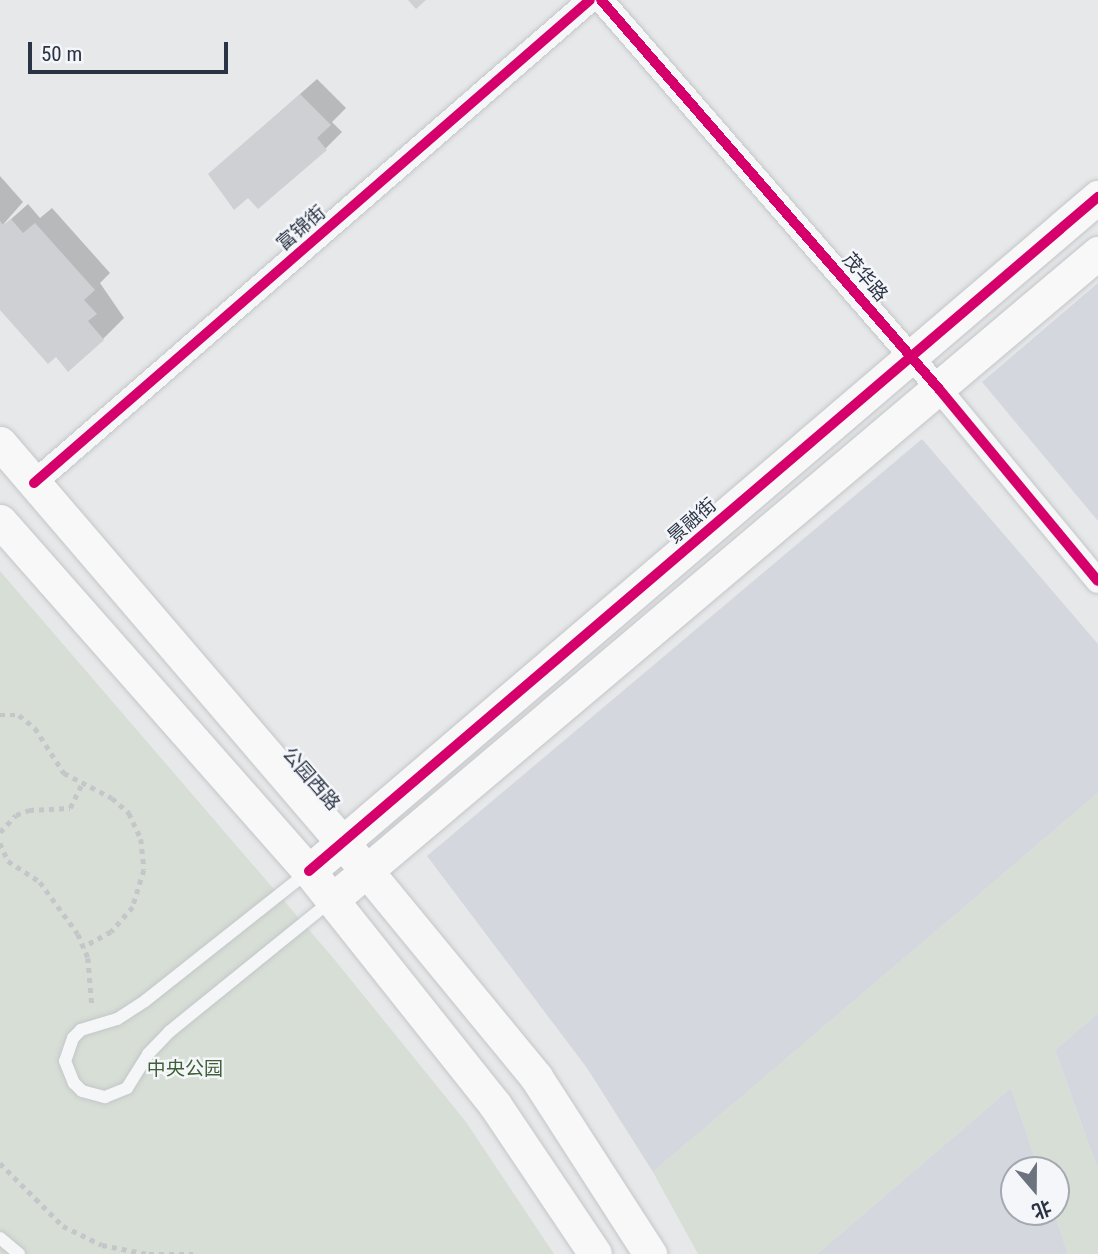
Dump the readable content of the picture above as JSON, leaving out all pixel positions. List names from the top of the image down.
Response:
{
  "streets": {
    "street": [
      "富锦街",
      "茂华路",
      "景融街",
      "公园西路"
    ]
  },
  "crossings": [
    ["富锦街", "公园西路"],
    ["茂华路", "景融街"],
    ["景融街", "公园西路"]
  ],
  "parks": ["中央公园"],
  "scale_bar": "50 m",
  "north": "bottom"
}
